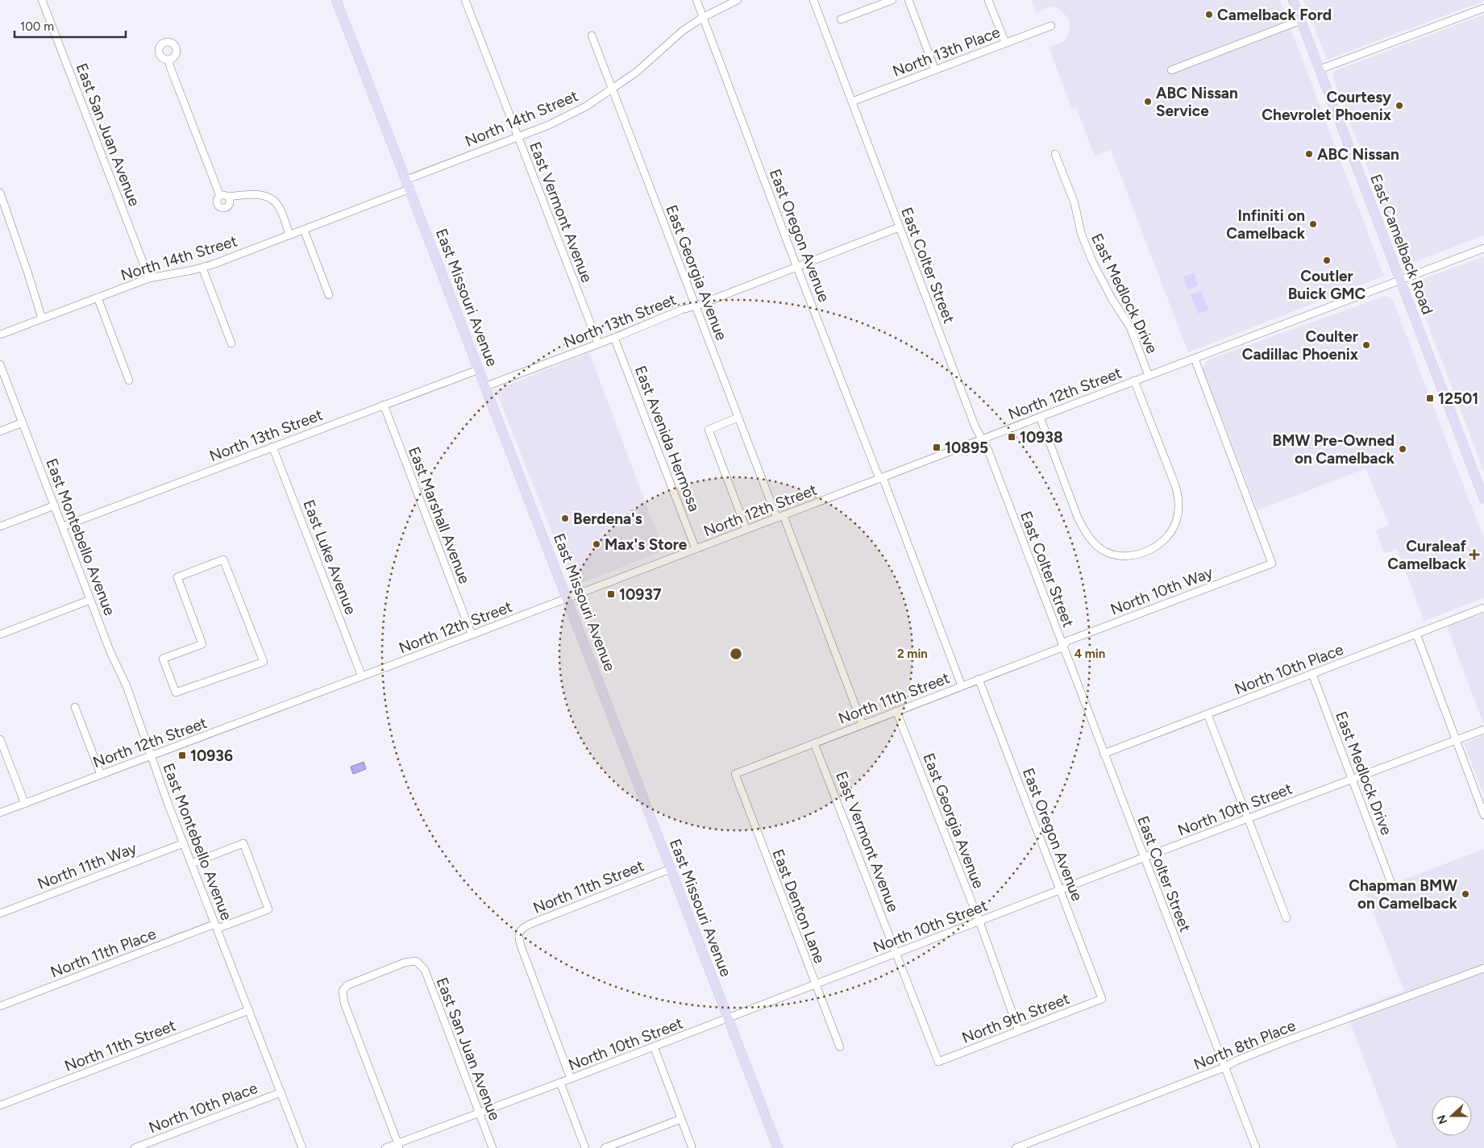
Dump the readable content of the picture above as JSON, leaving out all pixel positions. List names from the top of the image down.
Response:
{
  "streets": {
    "main road": ["East Camelback Road", "East Missouri Avenue"],
    "street": [
      "North 13th Place",
      "North 14th Street",
      "East San Juan Avenue",
      "East Vermont Avenue",
      "East Oregon Avenue",
      "East Colter Street",
      "East Georgia Avenue",
      "East Medlock Drive",
      "North 13th Street",
      "North 12th Street",
      "East Avenida Hermosa",
      "East Marshall Avenue",
      "East Montebello Avenue",
      "East Luke Avenue",
      "North 10th Way",
      "North 10th Place",
      "North 11th Street",
      "North 10th Street",
      "North 11th Way",
      "East Denton Lane",
      "North 11th Place",
      "North 9th Street",
      "North 8th Place"
    ]
  },
  "crossings": [
    ["North 13th Place", "East Colter Street"],
    ["North 14th Street", "East San Juan Avenue"],
    ["North 14th Street", "East Vermont Avenue"],
    ["North 14th Street", "East Oregon Avenue"],
    ["North 14th Street", "East Georgia Avenue"],
    ["North 14th Street", "East Missouri Avenue"],
    ["East San Juan Avenue", "North 10th Street"],
    ["East Vermont Avenue", "North 13th Street"],
    ["East Vermont Avenue", "North 11th Street"],
    ["East Vermont Avenue", "North 10th Street"],
    ["East Vermont Avenue", "North 9th Street"],
    ["East Oregon Avenue", "North 13th Street"],
    ["East Oregon Avenue", "North 12th Street"],
    ["East Oregon Avenue", "North 11th Street"],
    ["East Oregon Avenue", "North 10th Street"],
    ["East Oregon Avenue", "North 9th Street"],
    ["East Camelback Road", "North 12th Street"],
    ["East Colter Street", "North 13th Street"],
    ["East Colter Street", "North 12th Street"],
    ["East Colter Street", "North 10th Way"],
    ["East Colter Street", "North 10th Place"],
    ["East Colter Street", "North 11th Street"],
    ["East Colter Street", "North 10th Street"],
    ["East Colter Street", "North 8th Place"],
    ["East Georgia Avenue", "North 13th Street"],
    ["East Georgia Avenue", "North 12th Street"],
    ["East Georgia Avenue", "North 11th Street"],
    ["East Georgia Avenue", "North 10th Street"],
    ["East Georgia Avenue", "North 9th Street"],
    ["East Medlock Drive", "North 12th Street"],
    ["East Medlock Drive", "North 10th Place"],
    ["East Medlock Drive", "North 10th Street"],
    ["East Missouri Avenue", "North 13th Street"],
    ["East Missouri Avenue", "North 12th Street"],
    ["East Missouri Avenue", "North 11th Street"],
    ["East Missouri Avenue", "North 10th Street"],
    ["North 13th Street", "East Avenida Hermosa"],
    ["North 13th Street", "East Marshall Avenue"],
    ["North 13th Street", "East Montebello Avenue"],
    ["North 13th Street", "East Luke Avenue"],
    ["North 12th Street", "East Avenida Hermosa"],
    ["North 12th Street", "East Marshall Avenue"],
    ["North 12th Street", "East Montebello Avenue"],
    ["North 12th Street", "East Luke Avenue"],
    ["North 12th Street", "North 10th Way"],
    ["East Montebello Avenue", "North 10th Place"],
    ["East Montebello Avenue", "North 11th Street"],
    ["East Montebello Avenue", "North 11th Way"],
    ["East Montebello Avenue", "North 11th Place"],
    ["North 10th Way", "North 11th Street"],
    ["North 11th Street", "North 10th Street"],
    ["North 11th Street", "East Denton Lane"],
    ["North 10th Street", "East Denton Lane"]
  ],
  "places": {
    "other": [
      "Camelback Ford",
      "ABC Nissan Service",
      "Courtesy Chevrolet Phoenix",
      "ABC Nissan",
      "Infiniti on Camelback",
      "Coutler Buick GMC",
      "Coulter Cadillac Phoenix",
      "BMW Pre-Owned on Camelback",
      "Berdena's",
      "Max's Store",
      "Chapman BMW on Camelback"
    ],
    "transit": [
      "12501",
      "10938",
      "10895",
      "10937",
      "10936"
    ],
    "health": ["Curaleaf Camelback"]
  },
  "scale_bar": "100 m",
  "north": "left",
  "rings": ["2 min", "4 min"]
}
